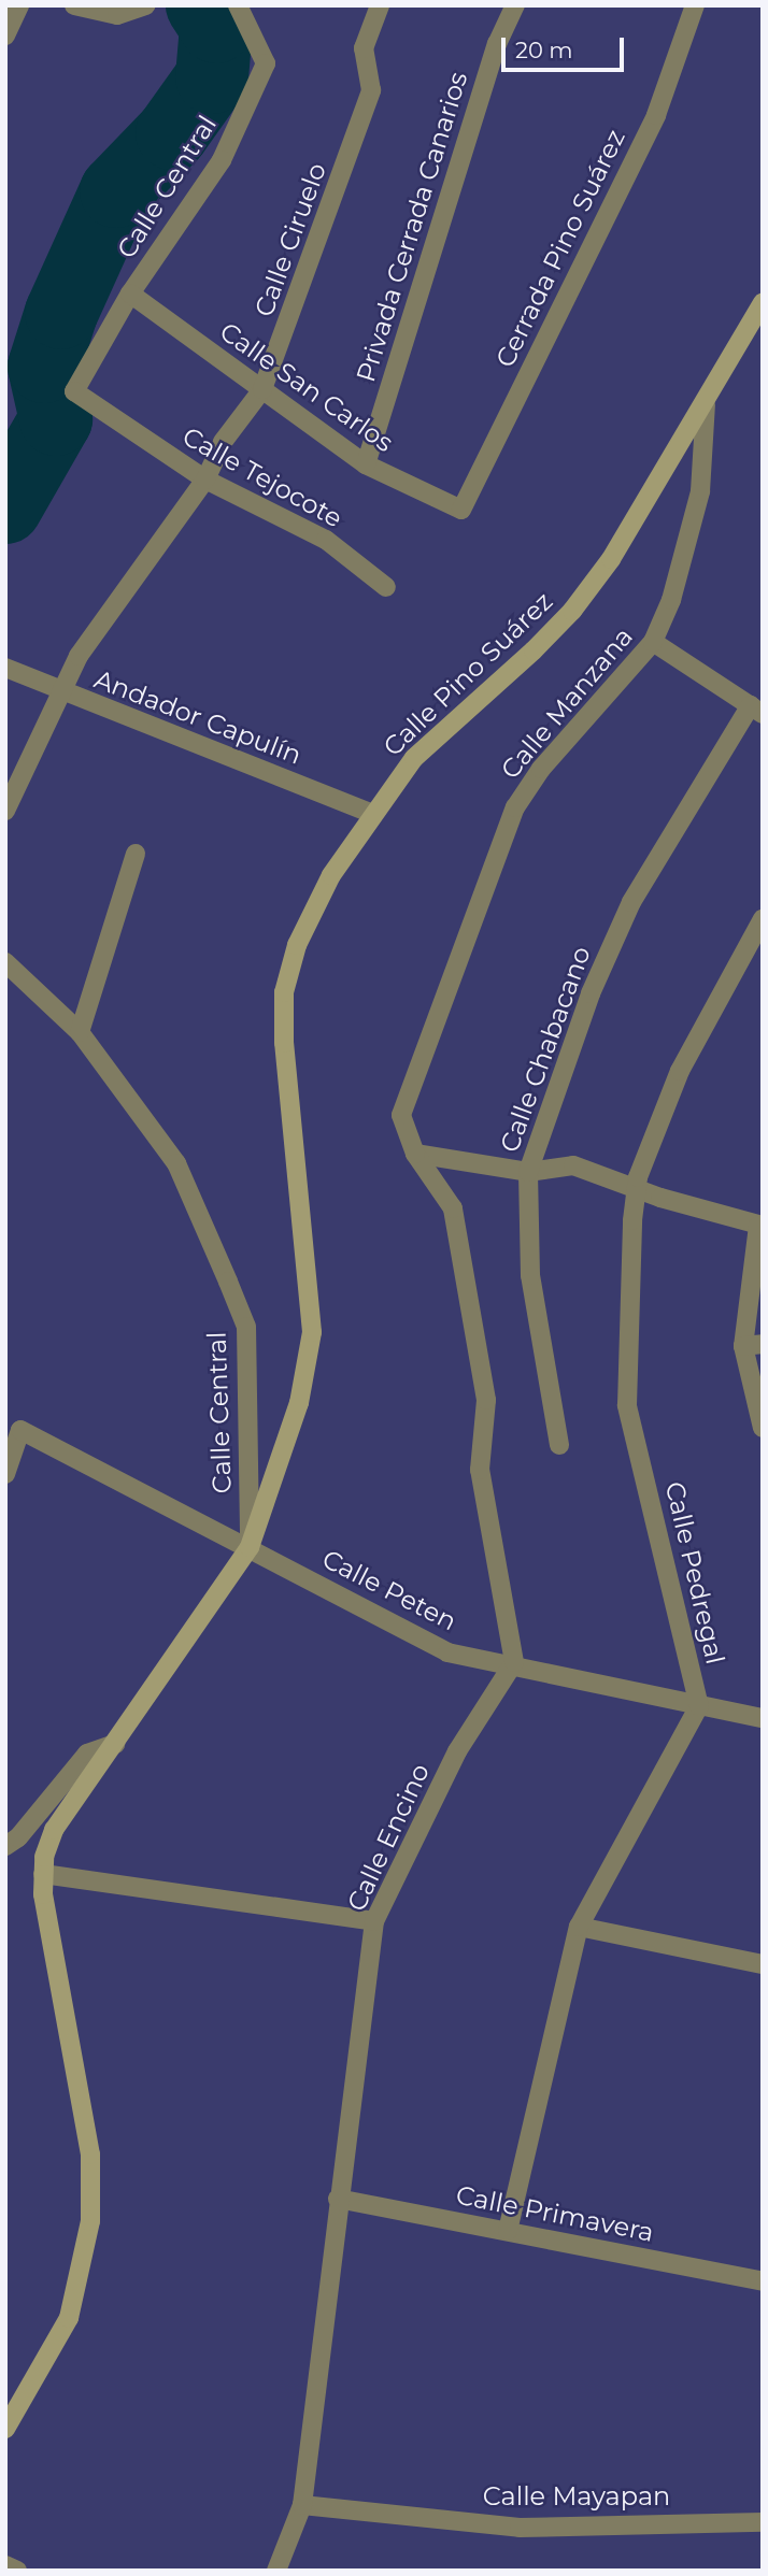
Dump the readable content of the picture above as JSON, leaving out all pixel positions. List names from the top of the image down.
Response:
{
  "streets": {
    "street": [
      "Calle Central",
      "Privada Cerrada Canarios",
      "Calle Ciruelo",
      "Cerrada Pino Suárez",
      "Calle San Carlos",
      "Calle Tejocote",
      "Calle Pino Suárez",
      "Calle Manzana",
      "Andador Capulín",
      "Calle Chabacano",
      "Calle Pedregal",
      "Calle Peten",
      "Calle Encino",
      "Calle Primavera",
      "Calle Mayapan"
    ]
  },
  "crossings": [
    ["Calle Central", "Calle San Carlos"],
    ["Calle Central", "Calle Tejocote"],
    ["Calle Central", "Calle Pino Suárez"],
    ["Calle Central", "Calle Peten"],
    ["Privada Cerrada Canarios", "Calle San Carlos"],
    ["Calle Ciruelo", "Calle San Carlos"],
    ["Calle Ciruelo", "Calle Tejocote"],
    ["Cerrada Pino Suárez", "Calle San Carlos"],
    ["Calle Pino Suárez", "Calle Manzana"],
    ["Calle Pino Suárez", "Andador Capulín"],
    ["Calle Pino Suárez", "Calle Peten"],
    ["Calle Pedregal", "Calle Peten"],
    ["Calle Pedregal", "Calle Primavera"],
    ["Calle Peten", "Calle Encino"],
    ["Calle Encino", "Calle Primavera"],
    ["Calle Encino", "Calle Mayapan"]
  ],
  "scale_bar": "20 m"
}
